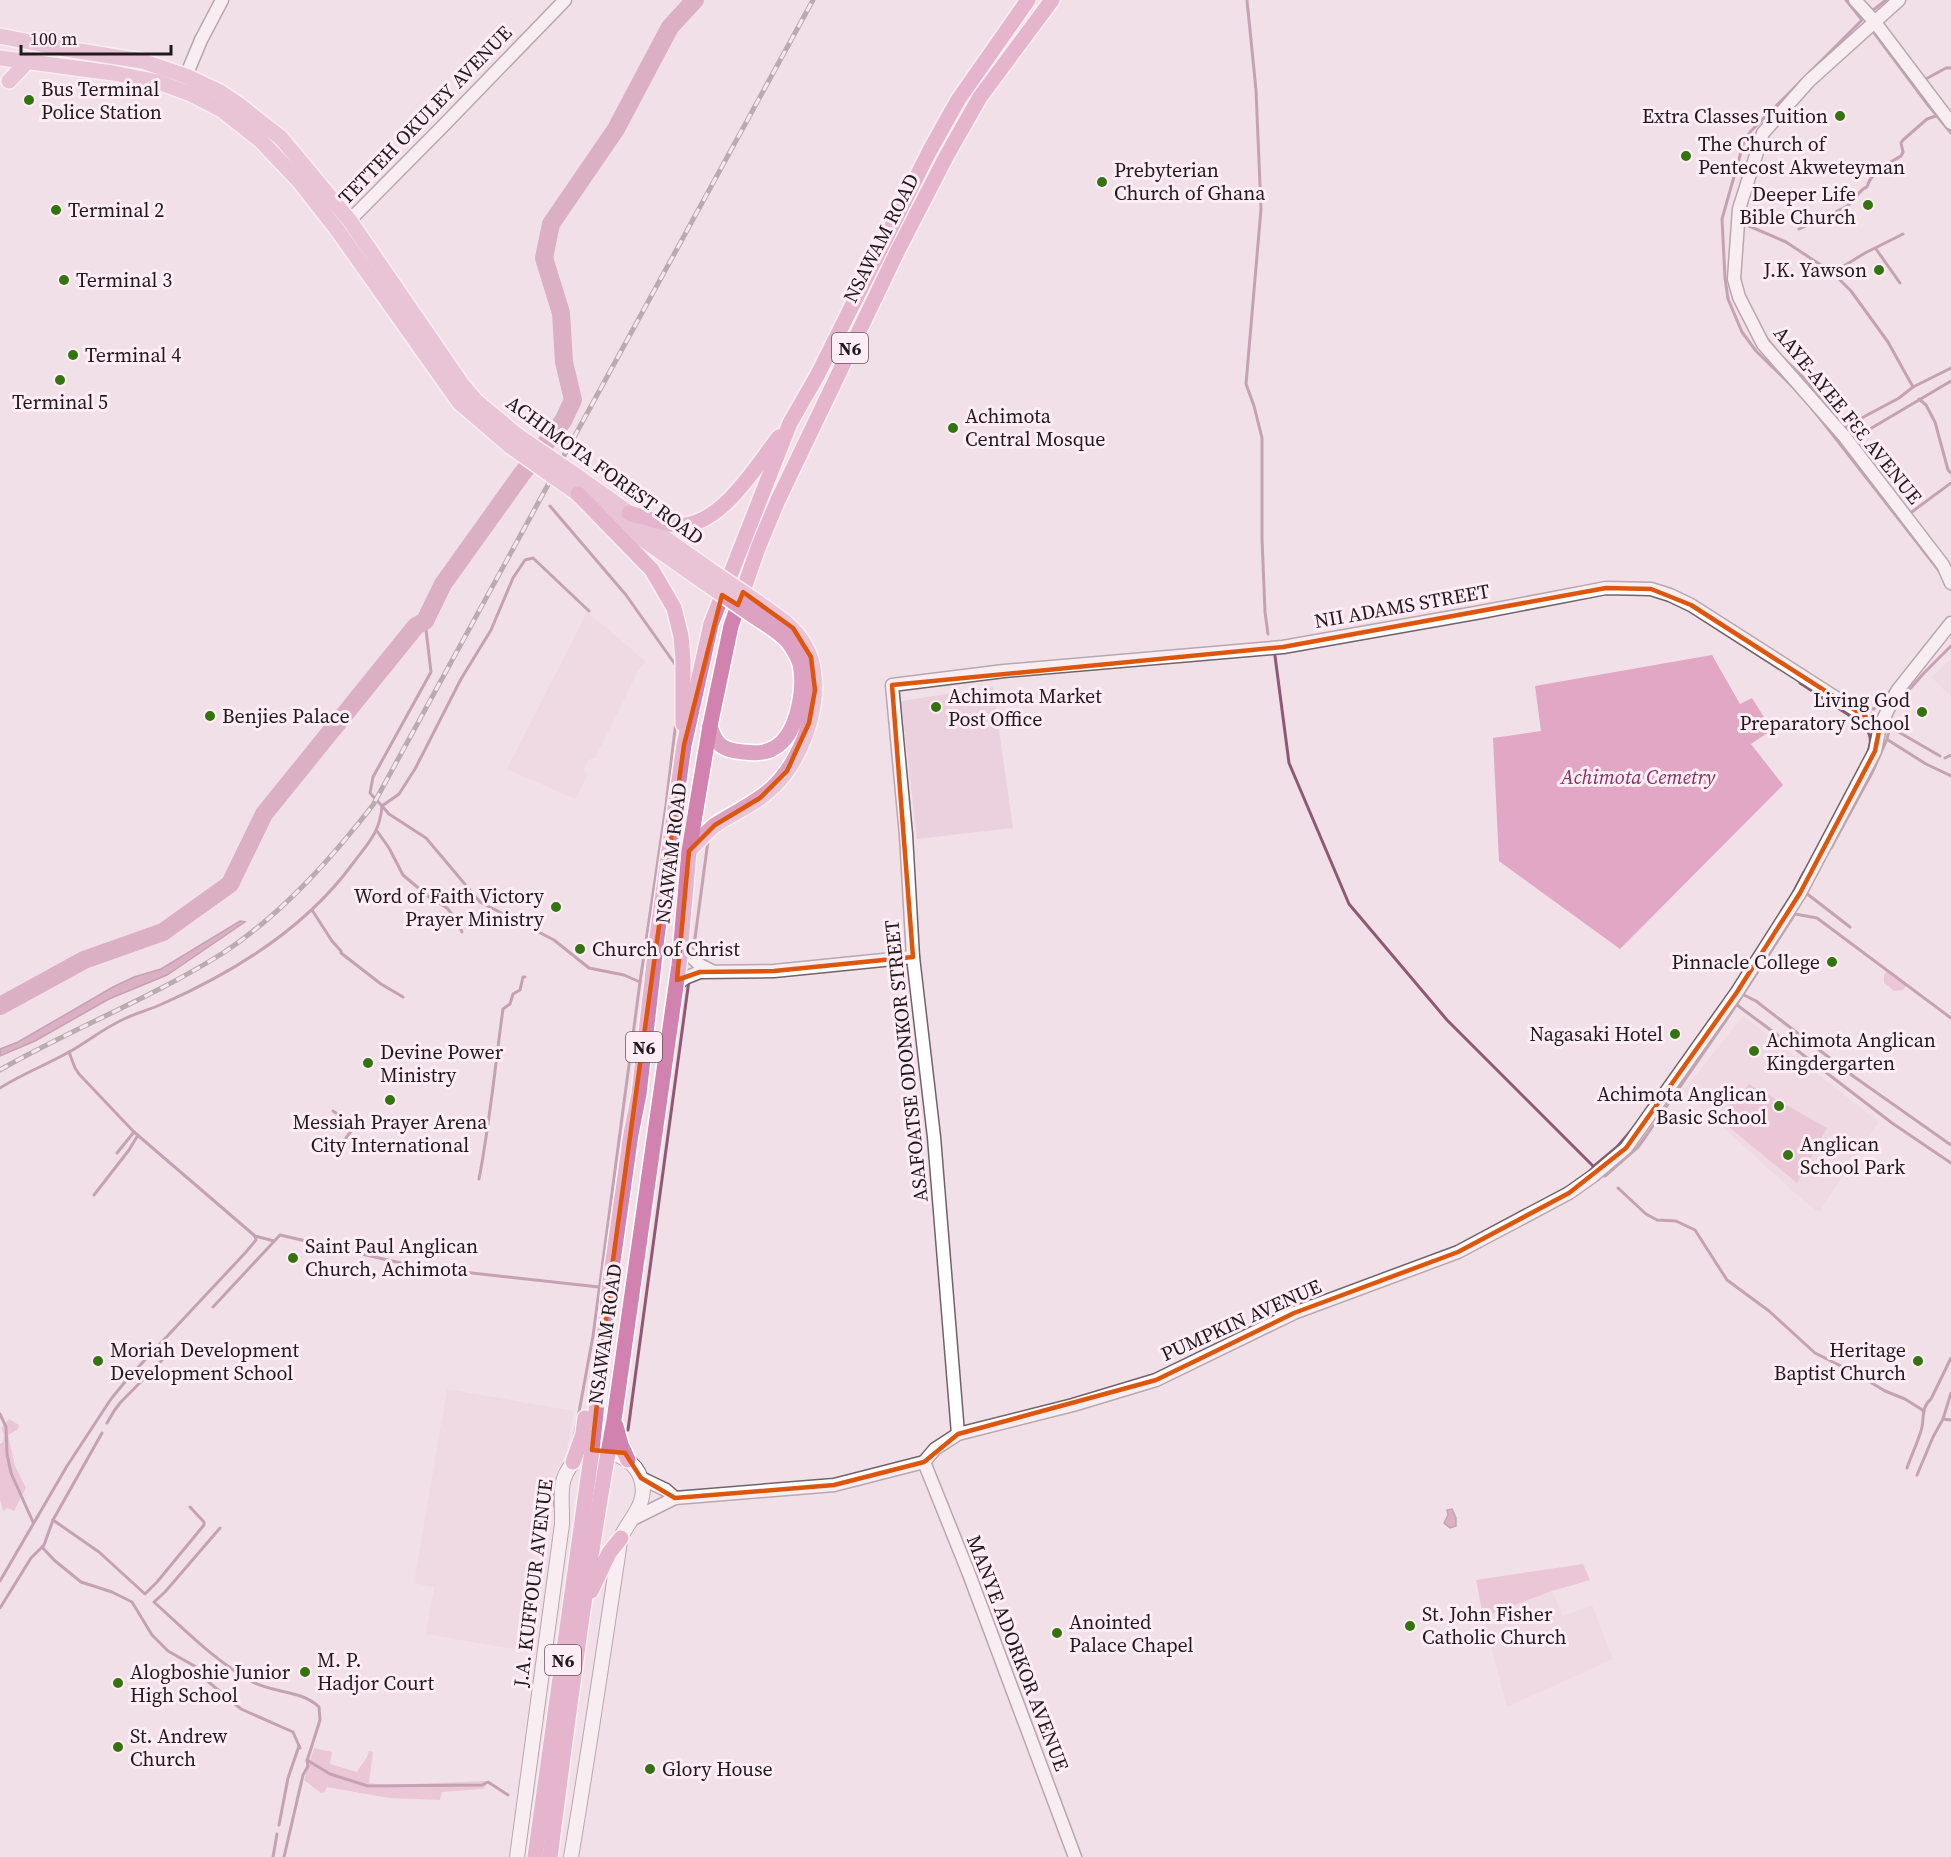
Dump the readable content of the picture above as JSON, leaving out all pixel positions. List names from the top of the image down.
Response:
{
  "streets": {
    "highway": ["NSAWAM ROAD", "N6"],
    "main road": ["ACHIMOTA FOREST ROAD", "J.A. KUFFOUR AVENUE"],
    "street": [
      "TETTEH OKULEY AVENUE",
      "AAYE-AYEE FƐƐ AVENUE",
      "NII ADAMS STREET",
      "ASAFOATSE ODONKOR STREET",
      "PUMPKIN AVENUE",
      "MANYE ADORKOR AVENUE"
    ]
  },
  "crossings": [
    ["TETTEH OKULEY AVENUE", "ACHIMOTA FOREST ROAD"],
    ["NSAWAM ROAD", "ACHIMOTA FOREST ROAD"],
    ["NSAWAM ROAD", "J.A. KUFFOUR AVENUE"],
    ["NII ADAMS STREET", "ASAFOATSE ODONKOR STREET"],
    ["NII ADAMS STREET", "PUMPKIN AVENUE"],
    ["ASAFOATSE ODONKOR STREET", "PUMPKIN AVENUE"],
    ["PUMPKIN AVENUE", "MANYE ADORKOR AVENUE"]
  ],
  "parks": ["Achimota Cemetry"],
  "places": [
    "Bus Terminal Police Station",
    "Extra Classes Tuition",
    "The Church of Pentecost Akweteyman",
    "Prebyterian Church of Ghana",
    "Deeper Life Bible Church",
    "Terminal 2",
    "J.K. Yawson",
    "Terminal 3",
    "Terminal 4",
    "Terminal 5",
    "Achimota Central Mosque",
    "Achimota Market Post Office",
    "Living God Preparatory School",
    "Benjies Palace",
    "Word of Faith Victory Prayer Ministry",
    "Church of Christ",
    "Pinnacle College",
    "Nagasaki Hotel",
    "Achimota Anglican Kingdergarten",
    "Devine Power Ministry",
    "Messiah Prayer Arena City International",
    "Achimota Anglican Basic School",
    "Anglican School Park",
    "Saint Paul Anglican Church, Achimota",
    "Moriah Development Development School",
    "Heritage Baptist Church",
    "St. John Fisher Catholic Church",
    "Anointed Palace Chapel",
    "M. P. Hadjor Court",
    "Alogboshie Junior High School",
    "St. Andrew Church",
    "Glory House"
  ],
  "scale_bar": "100 m"
}
